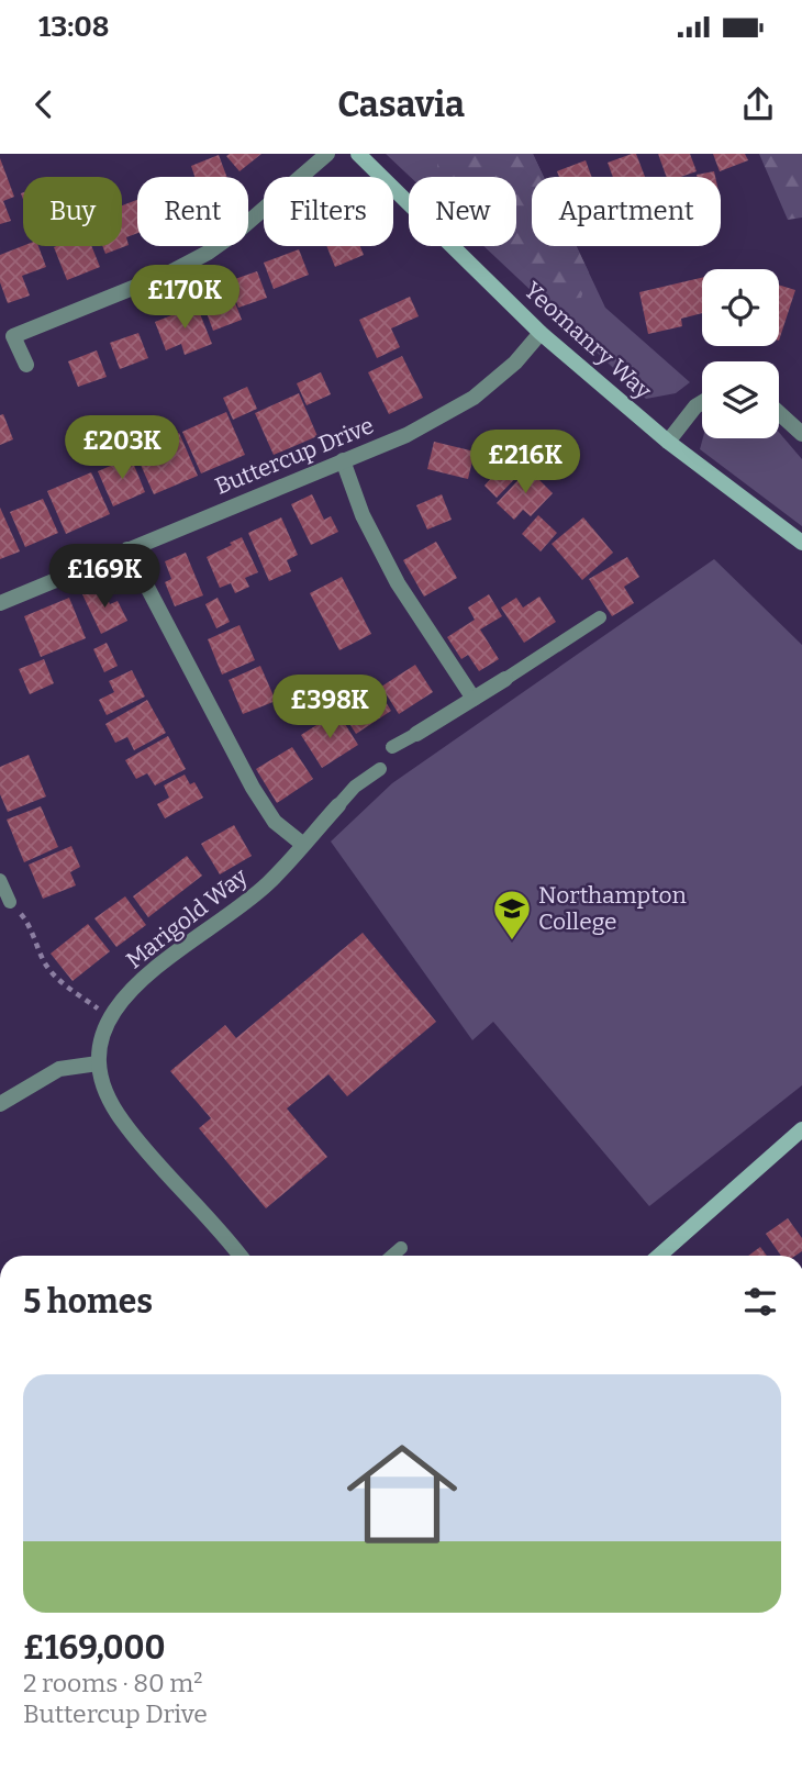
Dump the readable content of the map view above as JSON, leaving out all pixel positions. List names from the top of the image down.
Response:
{
  "streets": {
    "street": ["Yeomanry Way", "Buttercup Drive", "Marigold Way"]
  },
  "crossings": [
    ["Yeomanry Way", "Buttercup Drive"]
  ],
  "places": {
    "school or university": ["Northampton College"]
  },
  "page": {
    "status": "13:08",
    "header": "Casavia",
    "chip": [
      "Buy",
      "Rent",
      "Filters",
      "New",
      "Apartment"
    ],
    "price": [
      "£170K",
      "£203K",
      "£216K",
      "£169K",
      "£398K"
    ],
    "heading": "5 homes",
    "list": [
      {
        "name": "£169,000",
        "note": "2 rooms · 80 m² · Buttercup Drive"
      }
    ]
  }
}
